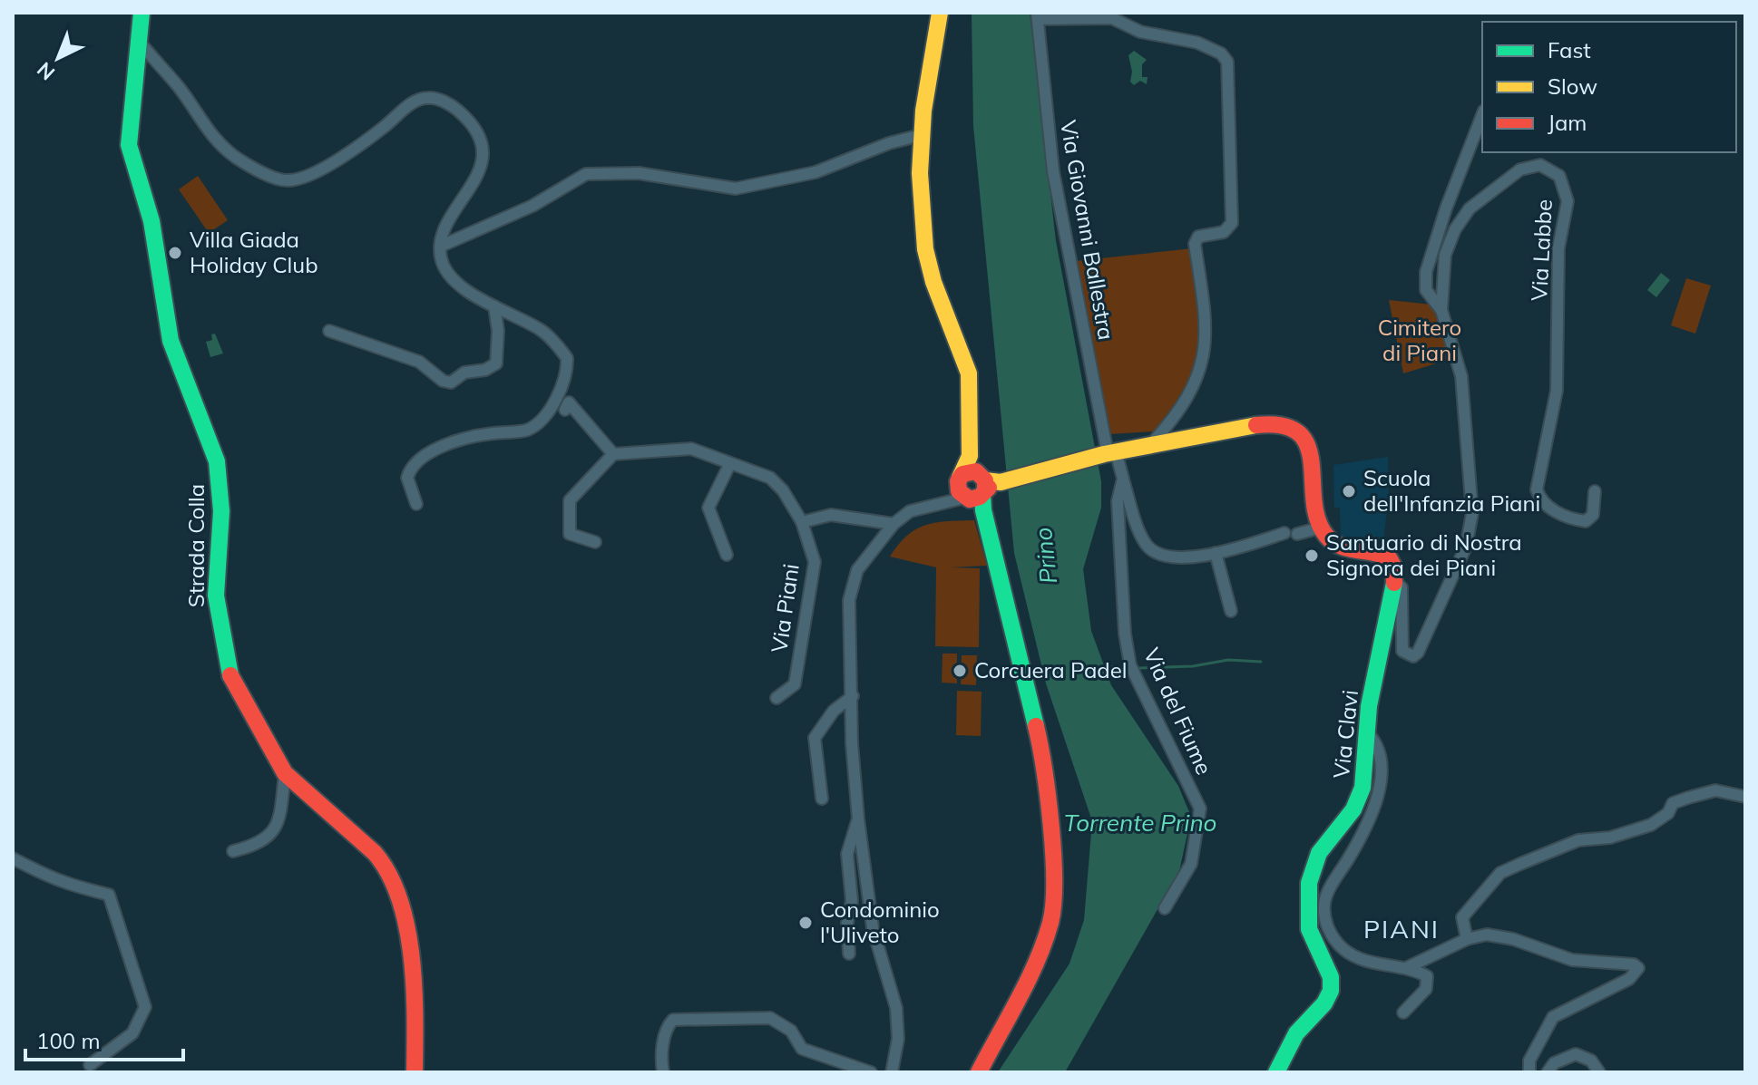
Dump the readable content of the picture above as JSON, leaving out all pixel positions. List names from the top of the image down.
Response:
{
  "streets": {
    "street": [
      "Via Giovanni Ballestra",
      "Via Labbe",
      "Strada Colla",
      "Via Piani",
      "Via del Fiume",
      "Via Clavi"
    ]
  },
  "crossings": [
    ["Via Giovanni Ballestra", "Via del Fiume"],
    ["Via Labbe", "Via Clavi"]
  ],
  "districts": ["PIANI"],
  "water": ["Prino", "Torrente Prino"],
  "parks": ["Cimitero di Piani"],
  "places": [
    "Villa Giada Holiday Club",
    "Scuola dell'Infanzia Piani",
    "Santuario di Nostra Signora dei Piani",
    "Corcuera Padel",
    "Condominio l'Uliveto"
  ],
  "legend": ["Fast", "Slow", "Jam"],
  "scale_bar": "100 m",
  "north": "bottom left"
}
